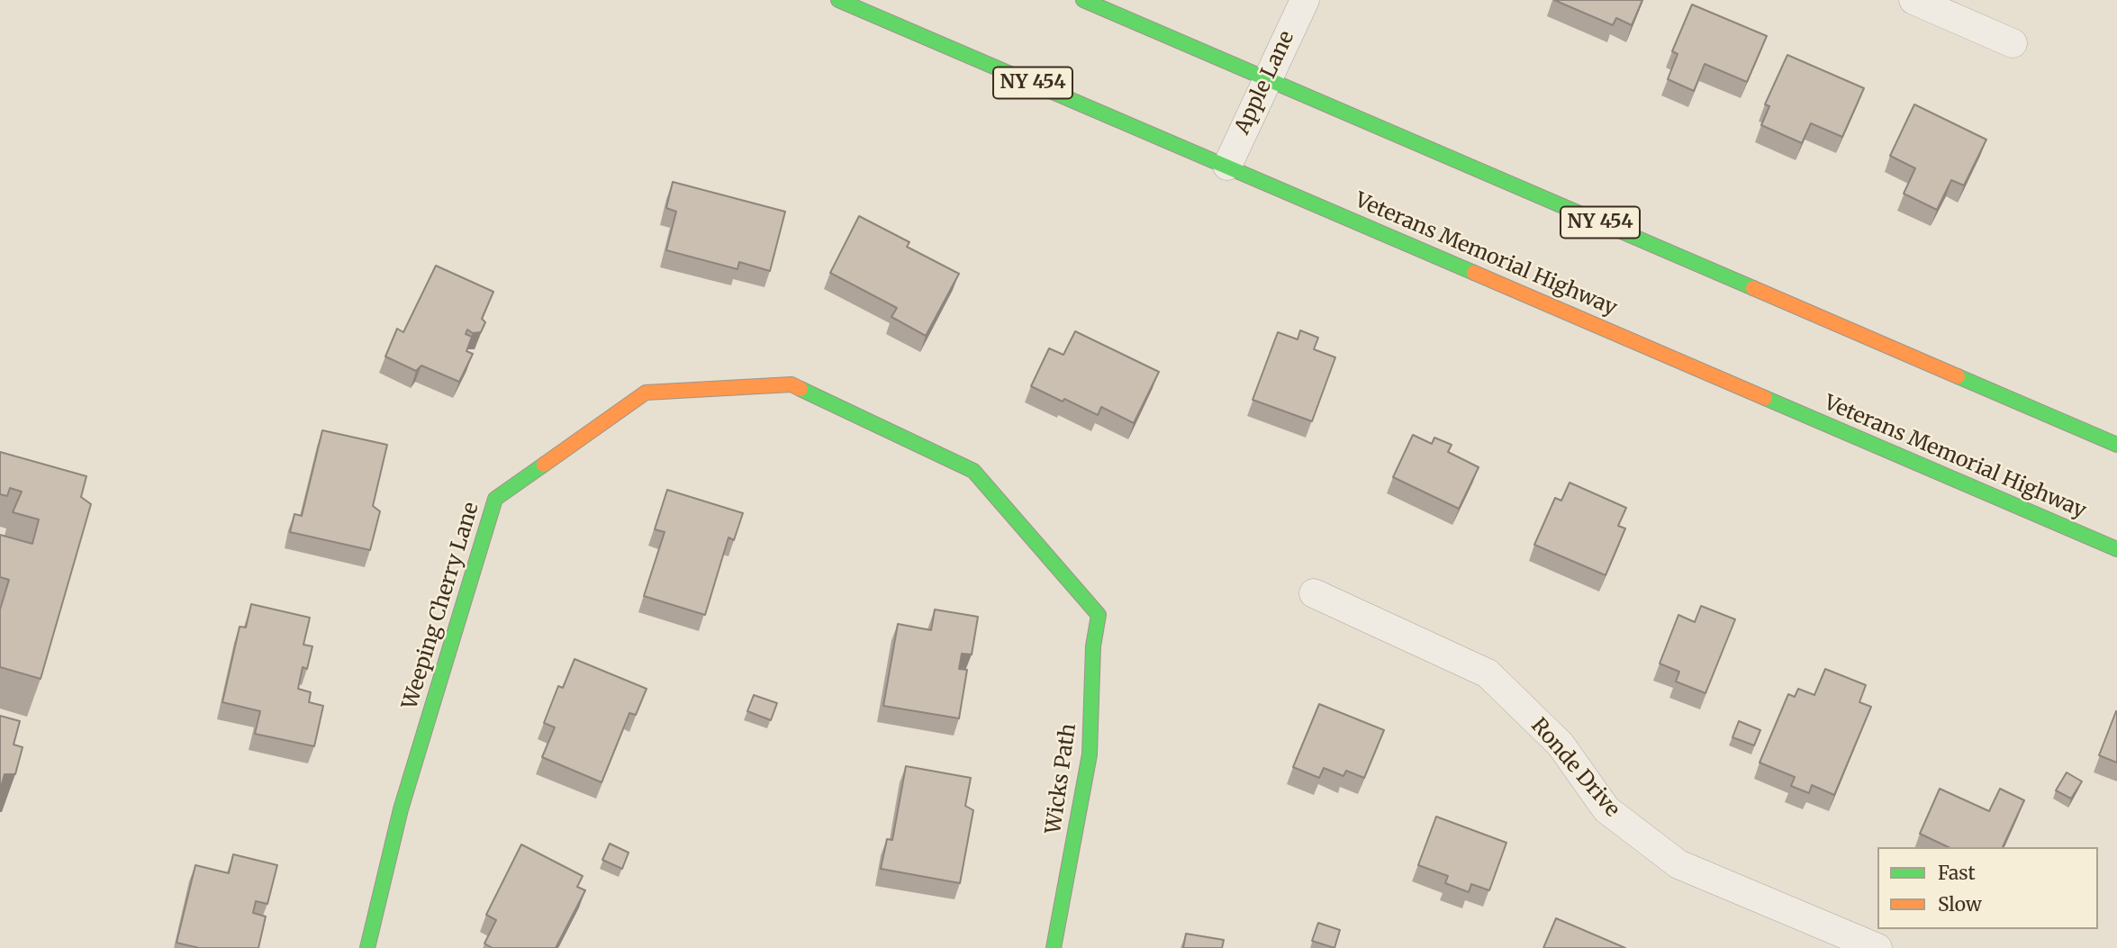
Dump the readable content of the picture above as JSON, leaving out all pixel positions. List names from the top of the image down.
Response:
{
  "streets": {
    "main road": [
      "NY 454",
      "Veterans Memorial Highway",
      "Weeping Cherry Lane",
      "Wicks Path"
    ],
    "street": ["Apple Lane", "Ronde Drive"]
  },
  "crossings": [
    ["NY 454", "Apple Lane"],
    ["Apple Lane", "Veterans Memorial Highway"],
    ["Weeping Cherry Lane", "Wicks Path"]
  ],
  "legend": ["Fast", "Slow"]
}
